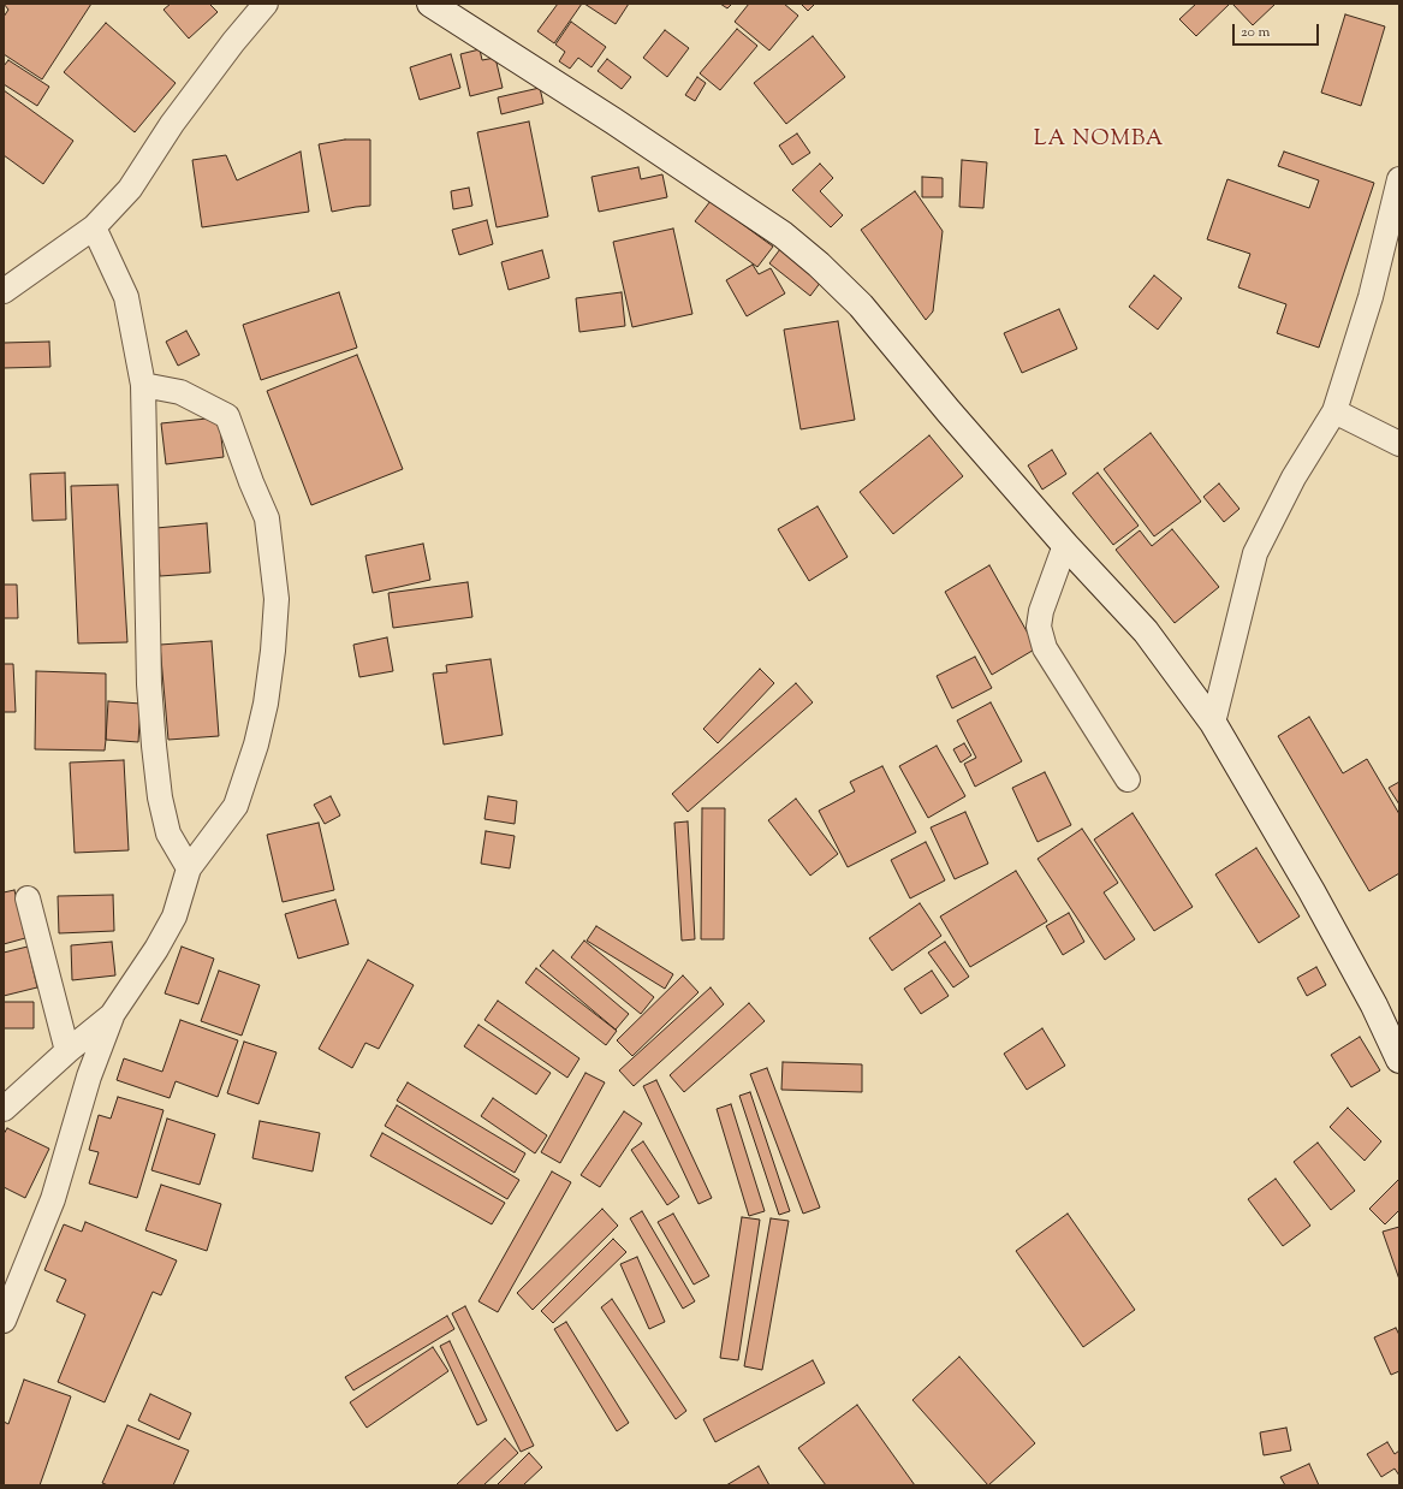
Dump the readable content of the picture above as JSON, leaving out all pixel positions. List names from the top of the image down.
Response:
{
  "districts": ["LA NOMBA"],
  "scale_bar": "20 m"
}
